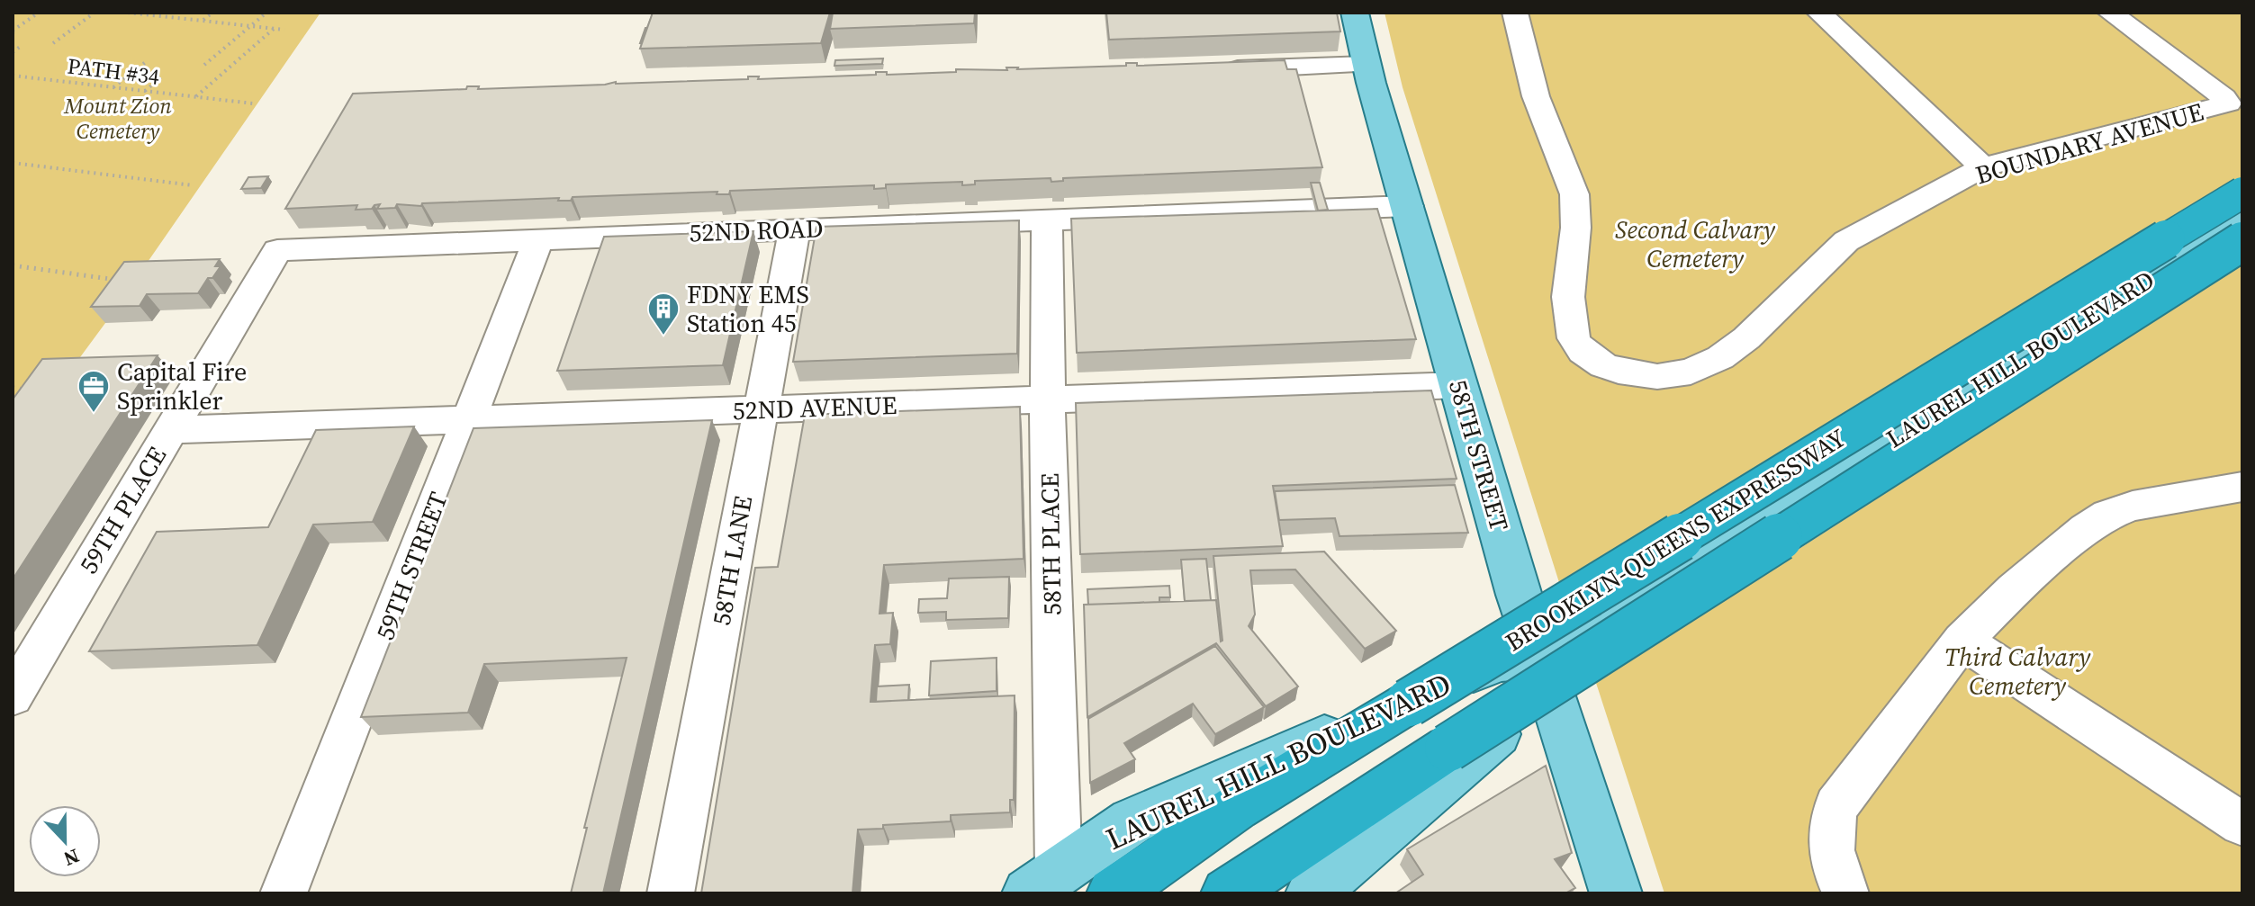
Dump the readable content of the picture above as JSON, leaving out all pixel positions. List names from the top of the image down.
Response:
{
  "streets": {
    "highway": ["BROOKLYN-QUEENS EXPRESSWAY"],
    "main road": ["LAUREL HILL BOULEVARD", "58TH STREET"],
    "street": [
      "BOUNDARY AVENUE",
      "52ND ROAD",
      "52ND AVENUE",
      "59TH PLACE",
      "58TH PLACE",
      "58TH LANE",
      "59TH STREET"
    ],
    "path": ["PATH #34"]
  },
  "crossings": [
    ["52ND ROAD", "58TH STREET"],
    ["52ND ROAD", "59TH PLACE"],
    ["52ND ROAD", "58TH PLACE"],
    ["52ND ROAD", "58TH LANE"],
    ["52ND ROAD", "59TH STREET"],
    ["LAUREL HILL BOULEVARD", "58TH STREET"],
    ["LAUREL HILL BOULEVARD", "58TH PLACE"],
    ["52ND AVENUE", "58TH STREET"],
    ["52ND AVENUE", "59TH PLACE"],
    ["52ND AVENUE", "58TH PLACE"],
    ["52ND AVENUE", "58TH LANE"],
    ["52ND AVENUE", "59TH STREET"]
  ],
  "parks": ["Mount Zion Cemetery", "Second Calvary Cemetery", "Third Calvary Cemetery"],
  "places": {
    "building": ["FDNY EMS Station 45"],
    "office": ["Capital Fire Sprinkler"]
  },
  "north": "bottom"
}
